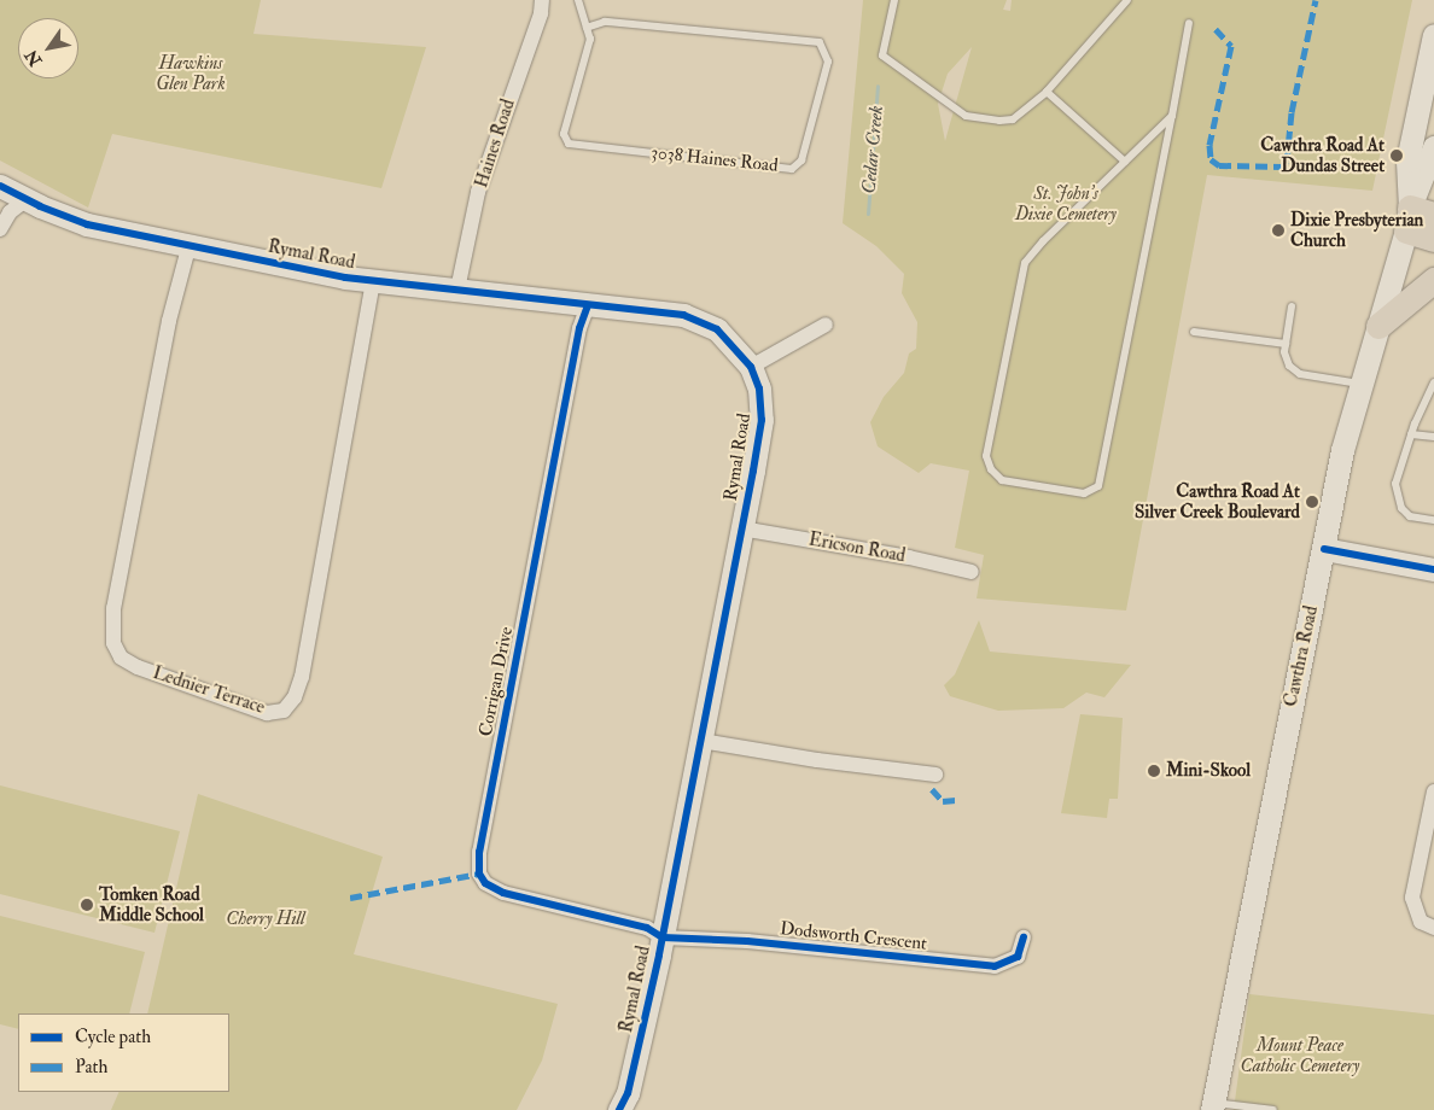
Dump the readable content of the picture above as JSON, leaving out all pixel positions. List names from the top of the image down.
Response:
{
  "streets": {
    "street": [
      "Haines Road",
      "Rymal Road",
      "Ericson Road",
      "Cawthra Road",
      "Corrigan Drive",
      "Lednier Terrace",
      "Dodsworth Crescent"
    ],
    "lane": ["3038 Haines Road"]
  },
  "crossings": [
    ["Haines Road", "Rymal Road"],
    ["Rymal Road", "Ericson Road"],
    ["Rymal Road", "Corrigan Drive"],
    ["Rymal Road", "Lednier Terrace"],
    ["Rymal Road", "Dodsworth Crescent"],
    ["Corrigan Drive", "Dodsworth Crescent"]
  ],
  "water": ["Cedar Creek"],
  "parks": [
    "Hawkins Glen Park",
    "St. John’s Dixie Cemetery",
    "Cherry Hill",
    "Mount Peace Catholic Cemetery"
  ],
  "places": [
    "Cawthra Road At Dundas Street",
    "Dixie Presbyterian Church",
    "Cawthra Road At Silver Creek Boulevard",
    "Mini-Skool",
    "Tomken Road Middle School"
  ],
  "legend": ["Cycle path", "Path"],
  "north": "bottom left"
}
